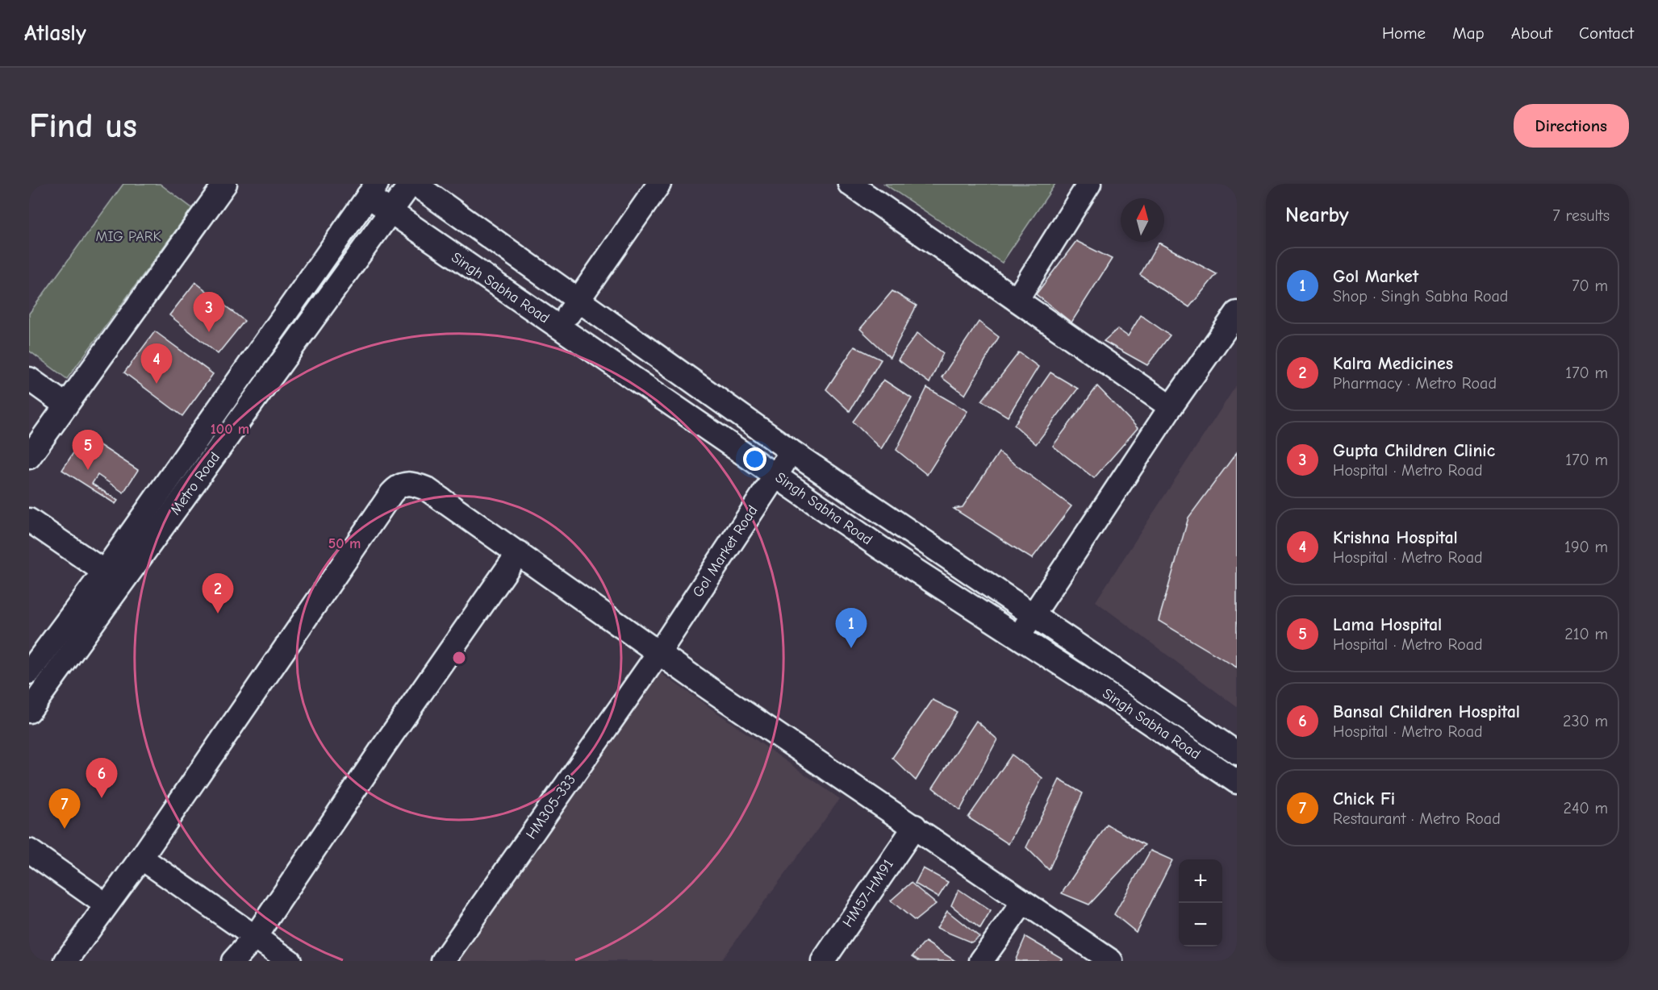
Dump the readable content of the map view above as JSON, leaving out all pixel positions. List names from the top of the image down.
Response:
{
  "streets": {
    "street": [
      "Singh Sabha Road",
      "Metro Road",
      "Gol Market Road",
      "HM305-333",
      "HM57-HM91"
    ]
  },
  "crossings": [
    ["Singh Sabha Road", "Metro Road"],
    ["Singh Sabha Road", "Gol Market Road"],
    ["Gol Market Road", "HM305-333"]
  ],
  "parks": ["MIG PARK"],
  "north": "top",
  "page": {
    "header": "Atlasly",
    "nav": [
      "Home",
      "Map",
      "About",
      "Contact"
    ],
    "buttons": "Directions",
    "title": "Find us",
    "heading": ["Nearby", "7 results"],
    "list": [
      {
        "mark": "1",
        "name": "Gol Market",
        "note": "Shop · Singh Sabha Road",
        "value": "70 m"
      },
      {
        "mark": "2",
        "name": "Kalra Medicines",
        "note": "Pharmacy · Metro Road",
        "value": "170 m"
      },
      {
        "mark": "3",
        "name": "Gupta Children Clinic",
        "note": "Hospital · Metro Road",
        "value": "170 m"
      },
      {
        "mark": "4",
        "name": "Krishna Hospital",
        "note": "Hospital · Metro Road",
        "value": "190 m"
      },
      {
        "mark": "5",
        "name": "Lama Hospital",
        "note": "Hospital · Metro Road",
        "value": "210 m"
      },
      {
        "mark": "6",
        "name": "Bansal Children Hospital",
        "note": "Hospital · Metro Road",
        "value": "230 m"
      },
      {
        "mark": "7",
        "name": "Chick Fi",
        "note": "Restaurant · Metro Road",
        "value": "240 m"
      }
    ],
    "pins": [
      "3",
      "4",
      "5",
      "2",
      "1",
      "6",
      "7"
    ],
    "map_buttons": ["+", "−"]
  },
  "rings": ["100 m", "50 m"]
}
